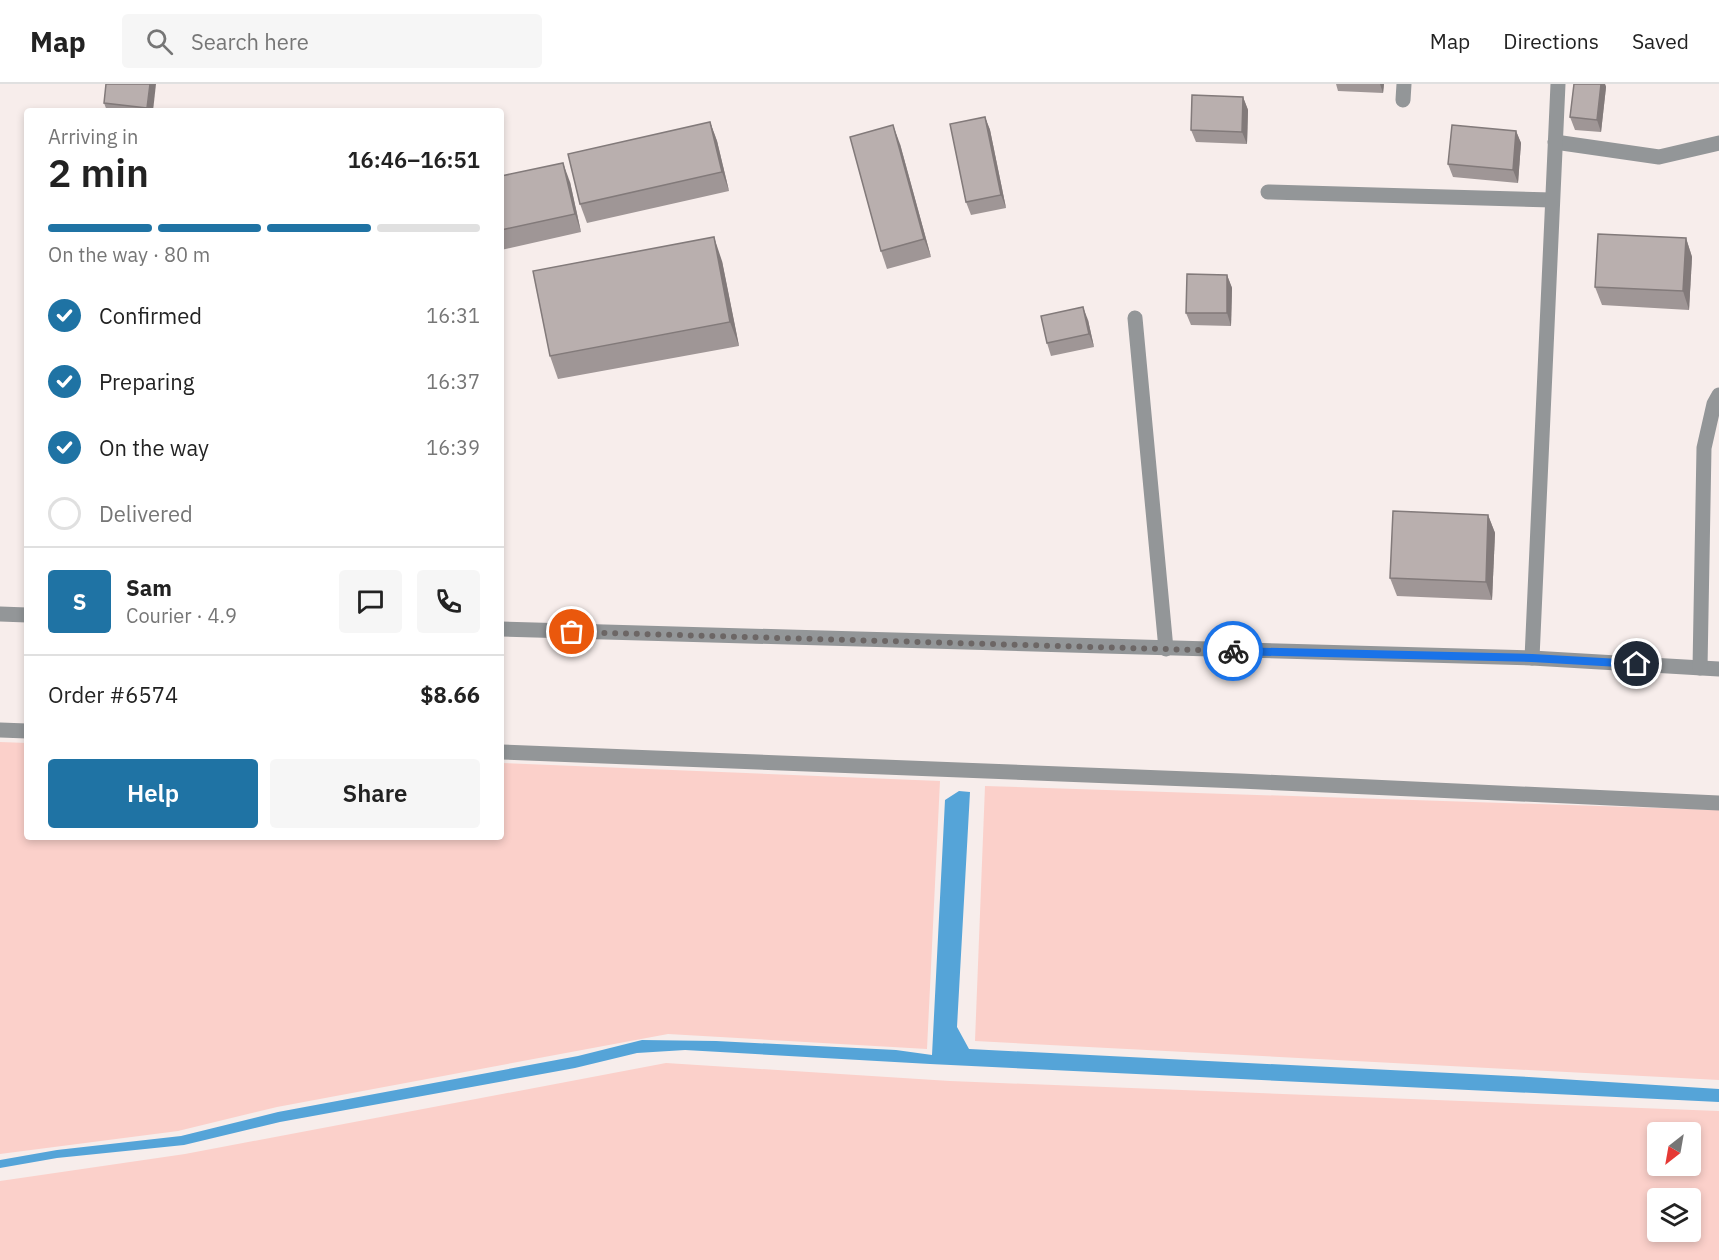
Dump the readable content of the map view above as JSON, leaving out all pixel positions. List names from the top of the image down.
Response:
{
  "north": "bottom left",
  "page": {
    "header": "Map",
    "search": "Search here",
    "nav": ["Map", "Directions", "Saved"],
    "heading": ["2 min", "Arriving in", "16:46–16:51"],
    "panel": [
      "Sam",
      "Courier · 4.9",
      "Order #6574",
      "$8.66"
    ],
    "bar": "On the way · 80 m",
    "list": [
      ["Confirmed", "16:31"],
      ["Preparing", "16:37"],
      ["On the way", "16:39"],
      "Delivered"
    ],
    "round": "S",
    "buttons": ["Help", "Share"]
  }
}
